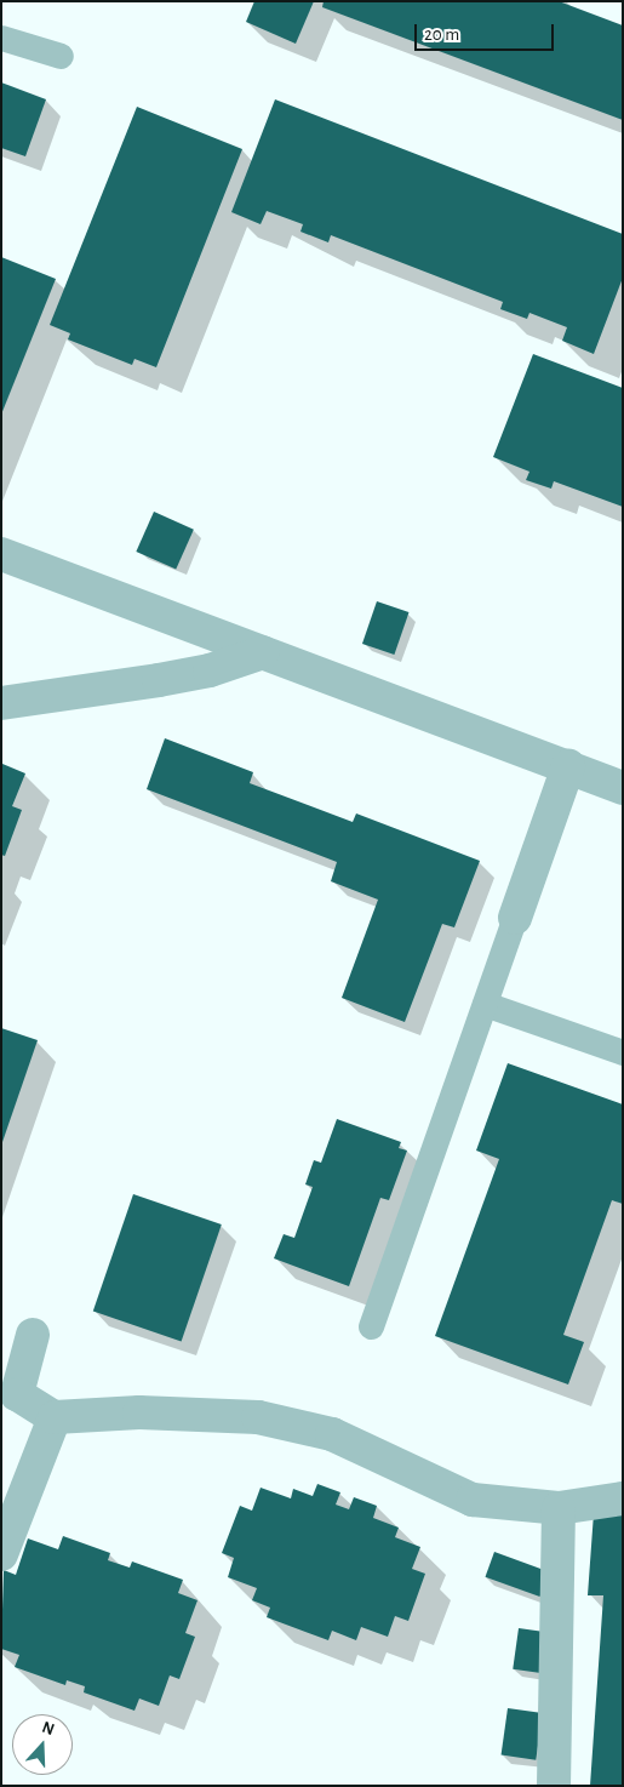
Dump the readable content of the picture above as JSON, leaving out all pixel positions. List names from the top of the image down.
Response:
{
  "scale_bar": "20 m",
  "north": "top"
}
